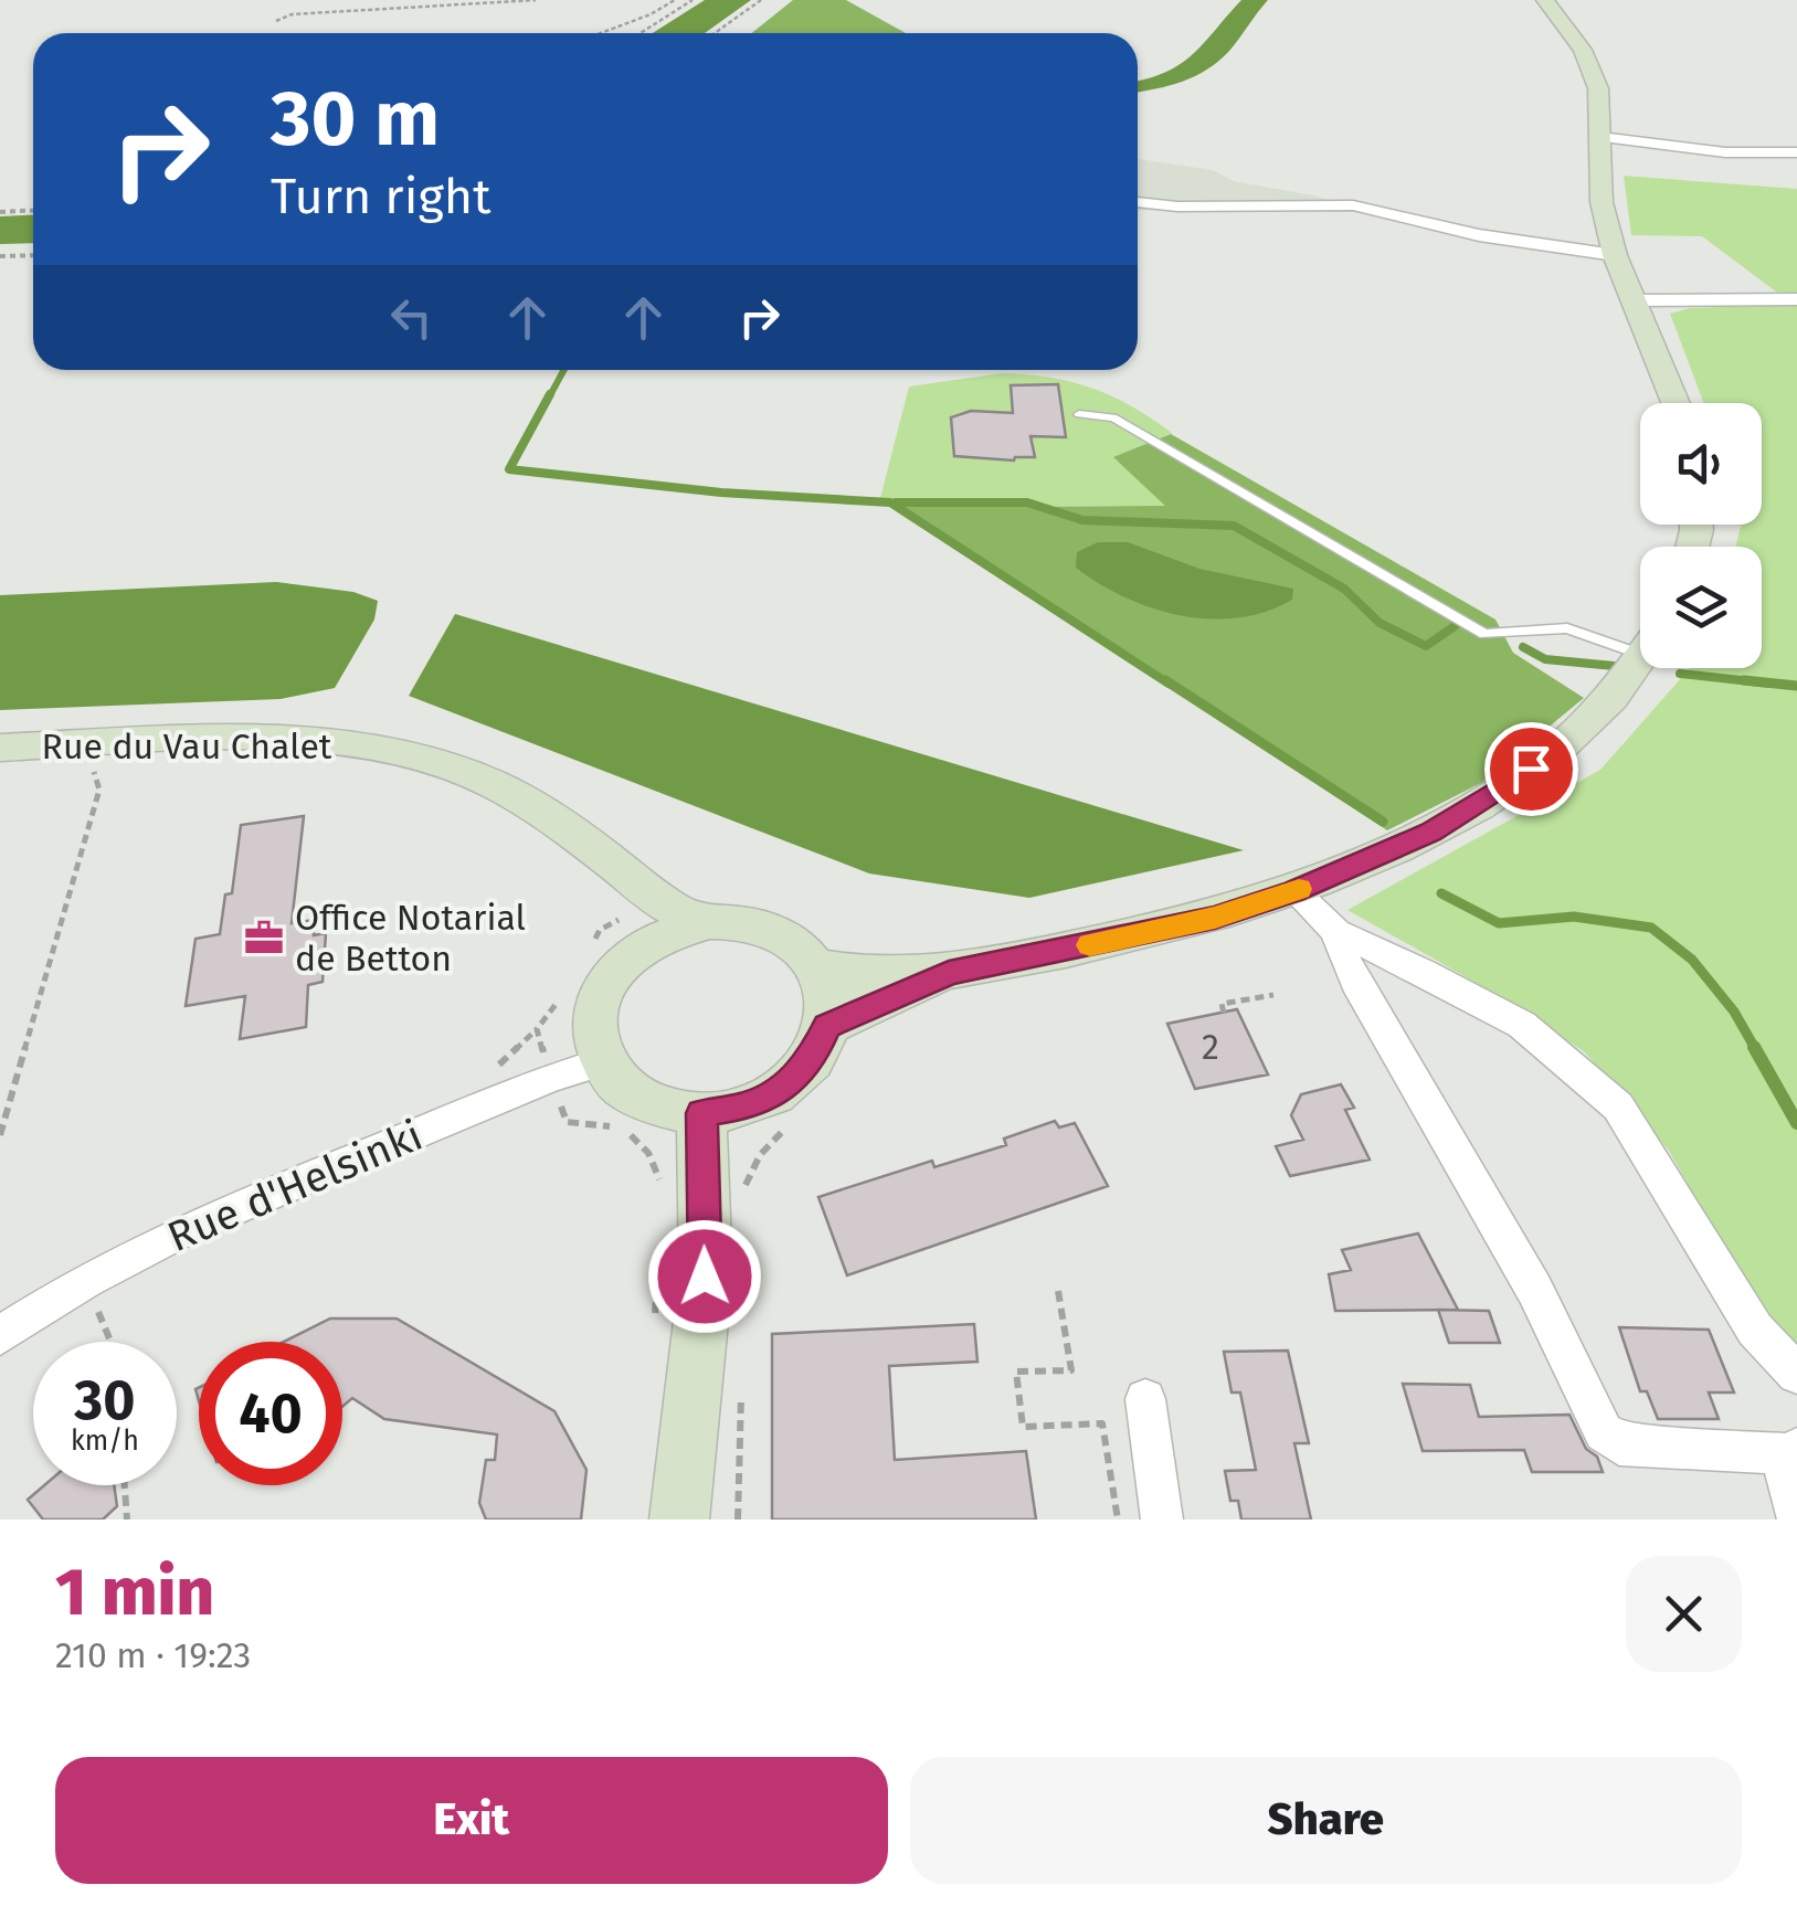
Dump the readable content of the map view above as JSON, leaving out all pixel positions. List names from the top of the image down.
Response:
{
  "streets": {
    "main road": ["Rue du Vau Chalet"],
    "street": ["Rue d'Helsinki"]
  },
  "crossings": [
    ["Rue du Vau Chalet", "Rue d'Helsinki"]
  ],
  "places": {
    "office": ["Office Notarial de Betton"]
  },
  "house_numbers": ["2"],
  "page": {
    "turn": ["30 m", "Turn right"],
    "speed": "30 km/h",
    "limit": "40",
    "heading": ["1 min", "210 m · 19:23"],
    "buttons": ["Exit", "Share"]
  }
}
